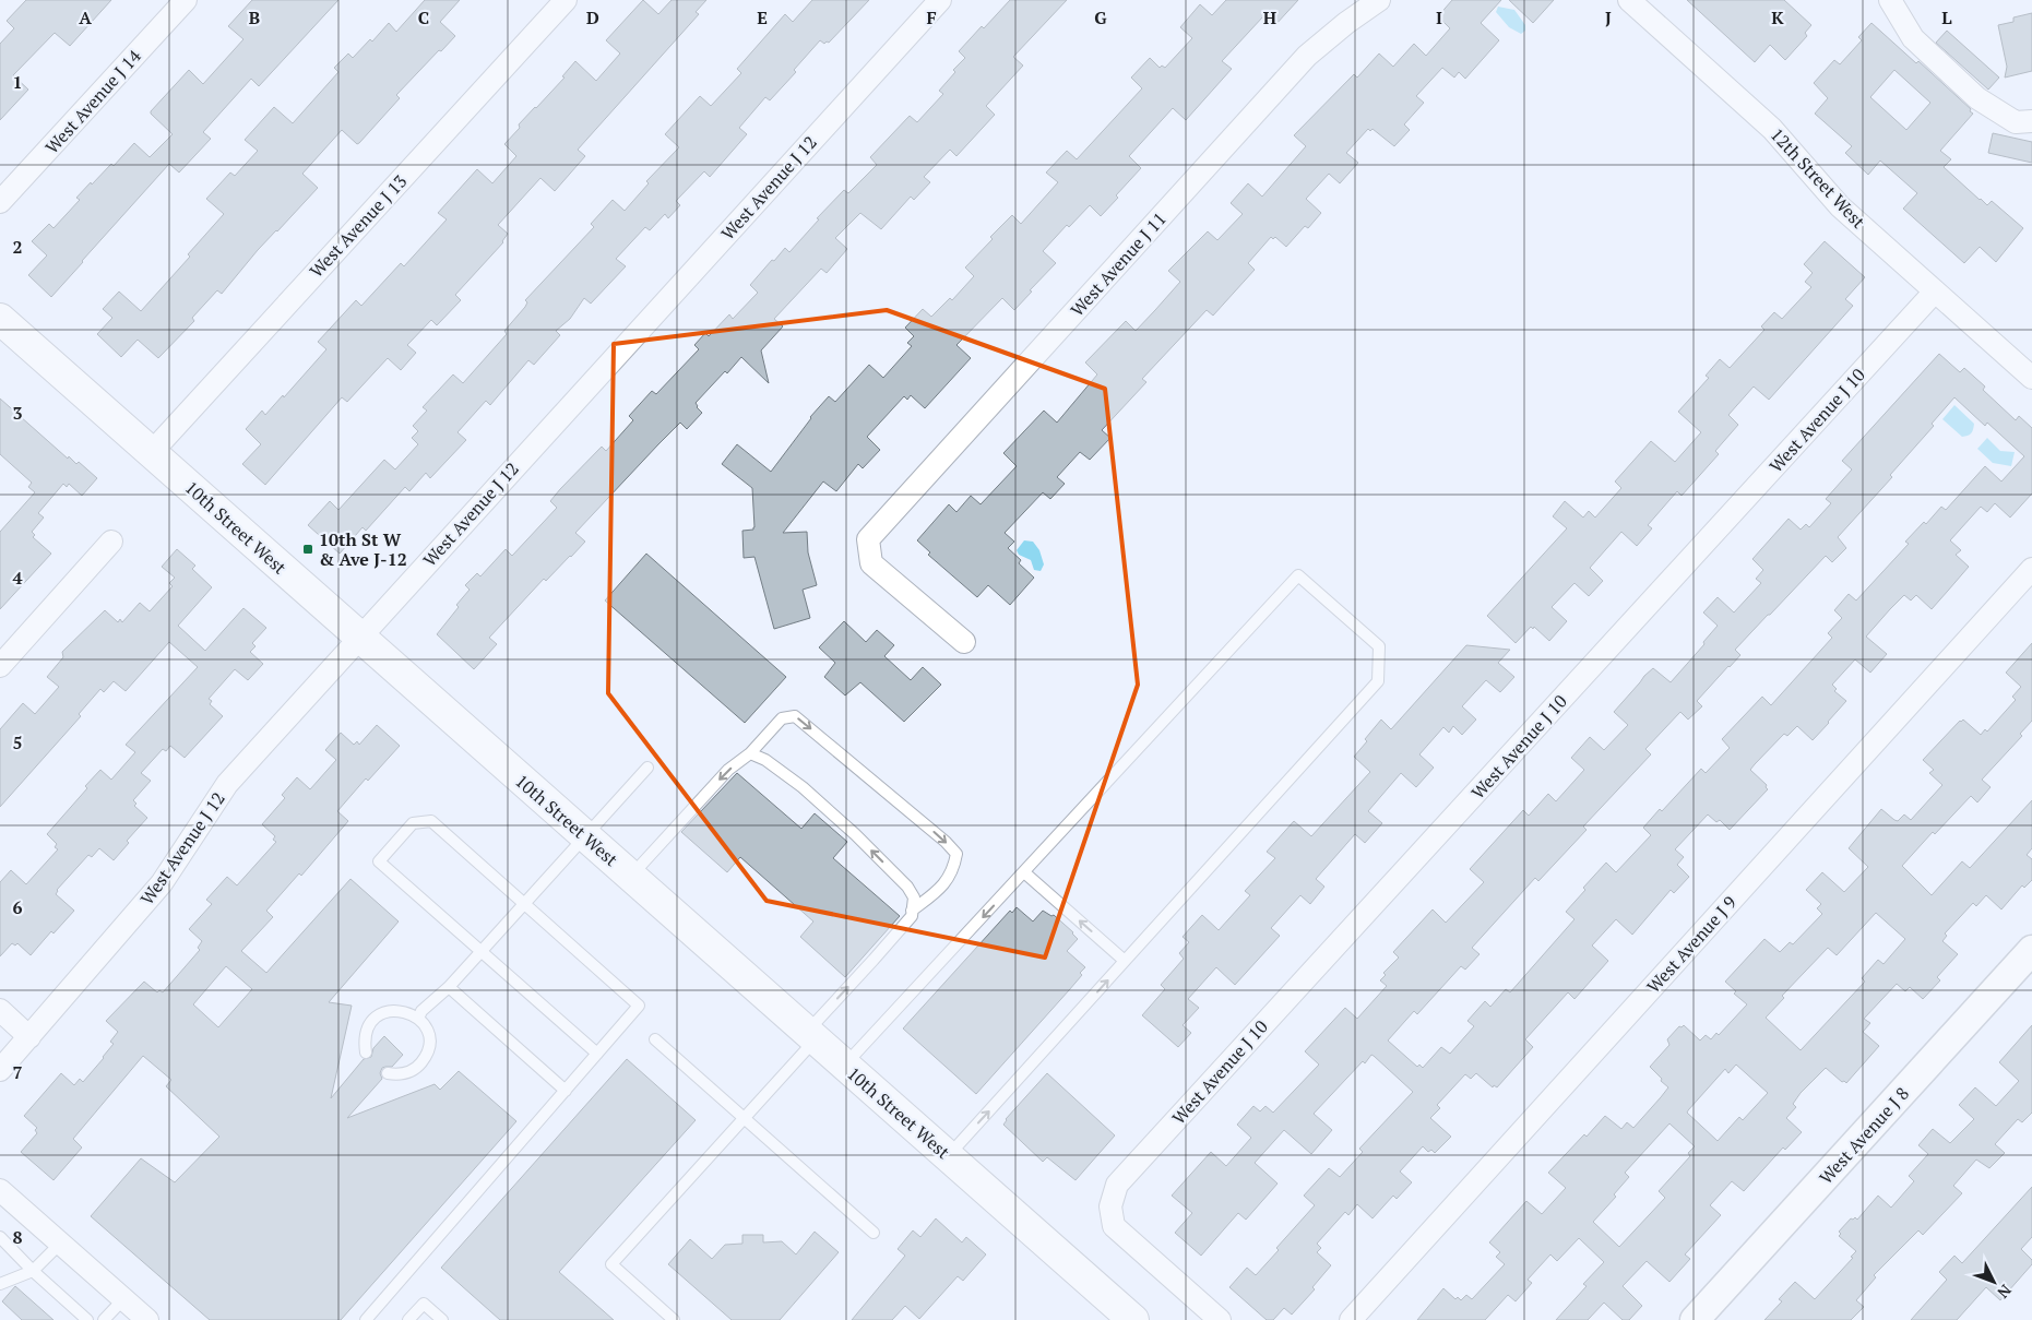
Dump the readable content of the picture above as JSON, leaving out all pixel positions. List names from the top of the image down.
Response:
{
  "streets": {
    "main road": ["10th Street West"],
    "street": [
      "West Avenue J 14",
      "12th Street West",
      "West Avenue J 12",
      "West Avenue J 13",
      "West Avenue J 11",
      "West Avenue J 10",
      "West Avenue J 9",
      "West Avenue J 8"
    ]
  },
  "crossings": [
    ["12th Street West", "West Avenue J 10"],
    ["West Avenue J 12", "10th Street West"],
    ["West Avenue J 13", "10th Street West"]
  ],
  "places": {
    "transit": ["10th St W & Ave J-12"]
  },
  "north": "bottom right",
  "grid": {
    "columns": [
      "A",
      "B",
      "C",
      "D",
      "E",
      "F",
      "G",
      "H",
      "I",
      "J",
      "K",
      "L"
    ],
    "rows": [
      "1",
      "2",
      "3",
      "4",
      "5",
      "6",
      "7",
      "8"
    ]
  }
}
